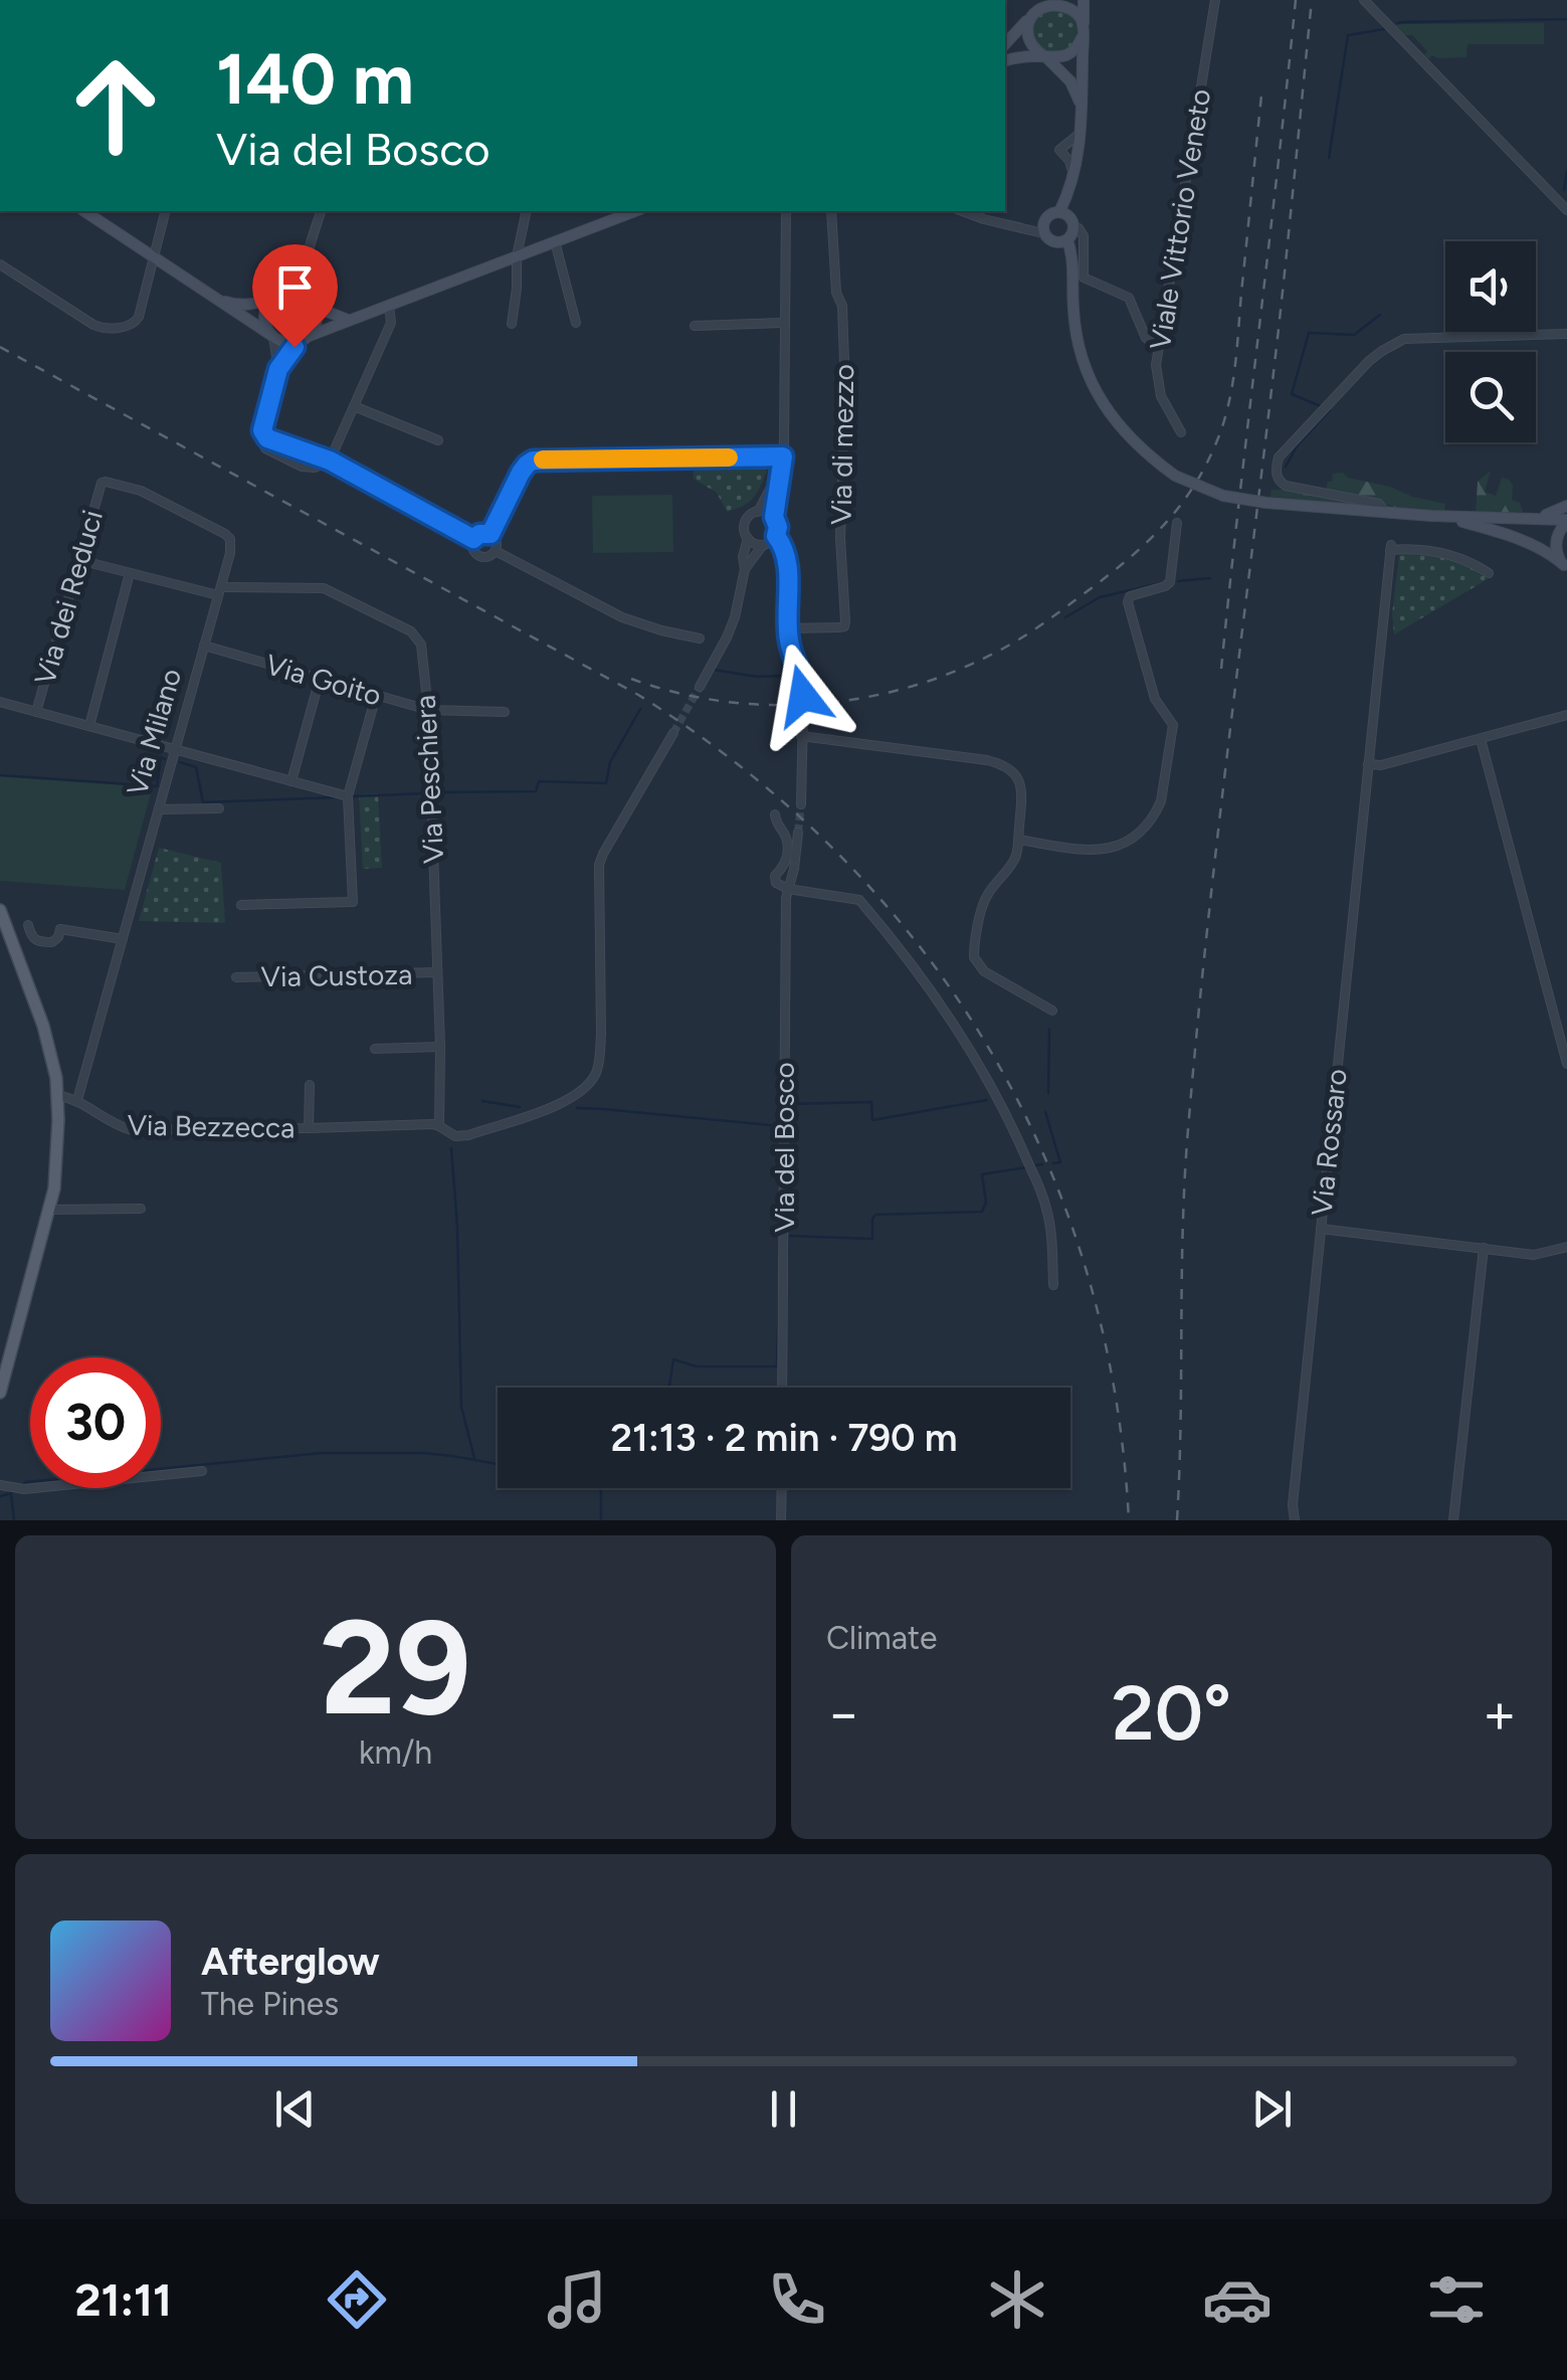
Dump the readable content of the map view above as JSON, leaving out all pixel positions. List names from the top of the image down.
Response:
{
  "streets": {
    "street": [
      "Viale Vittorio Veneto",
      "Via di mezzo",
      "Via dei Reduci",
      "Via Goito",
      "Via Milano",
      "Via Peschiera",
      "Via Custoza",
      "Via Bezzecca",
      "Via Rossaro",
      "Via del Bosco"
    ]
  },
  "crossings": [
    ["Via dei Reduci", "Via Milano"],
    ["Via Goito", "Via Milano"],
    ["Via Goito", "Via Peschiera"],
    ["Via Milano", "Via Peschiera"],
    ["Via Milano", "Via Bezzecca"],
    ["Via Peschiera", "Via Custoza"]
  ],
  "page": {
    "turn": ["140 m", "Via del Bosco"],
    "limit": "30",
    "trip": "21:13 · 2 min · 790 m",
    "tile": [
      ["29", "km/h"],
      "Climate"
    ],
    "heat": ["−", "20°", "+"],
    "song": ["Afterglow", "The Pines"],
    "tabs": "21:11"
  }
}
